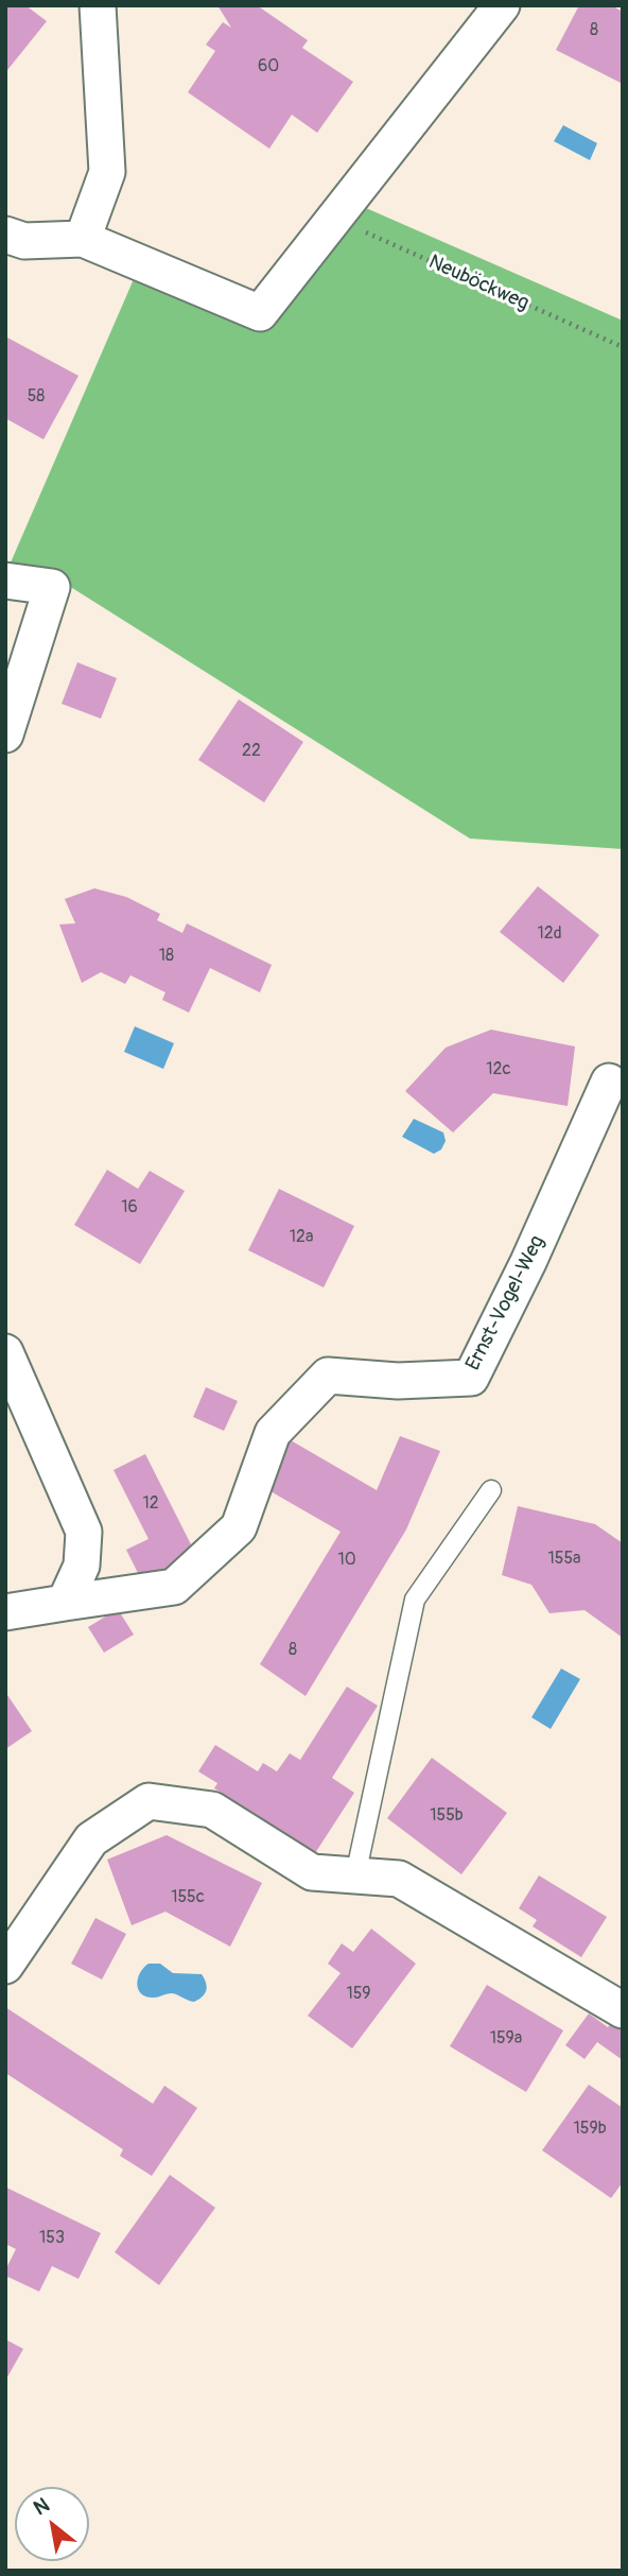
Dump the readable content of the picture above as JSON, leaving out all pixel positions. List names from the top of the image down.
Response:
{
  "streets": {
    "street": ["Ernst-Vogel-Weg"],
    "path": ["Neuböckweg"]
  },
  "house_numbers": [
    "8",
    "60",
    "58",
    "22",
    "12d",
    "18",
    "12c",
    "16",
    "12a",
    "12",
    "155a",
    "10",
    "8",
    "155b",
    "155c",
    "159",
    "159a",
    "159b",
    "153"
  ],
  "north": "top left"
}
